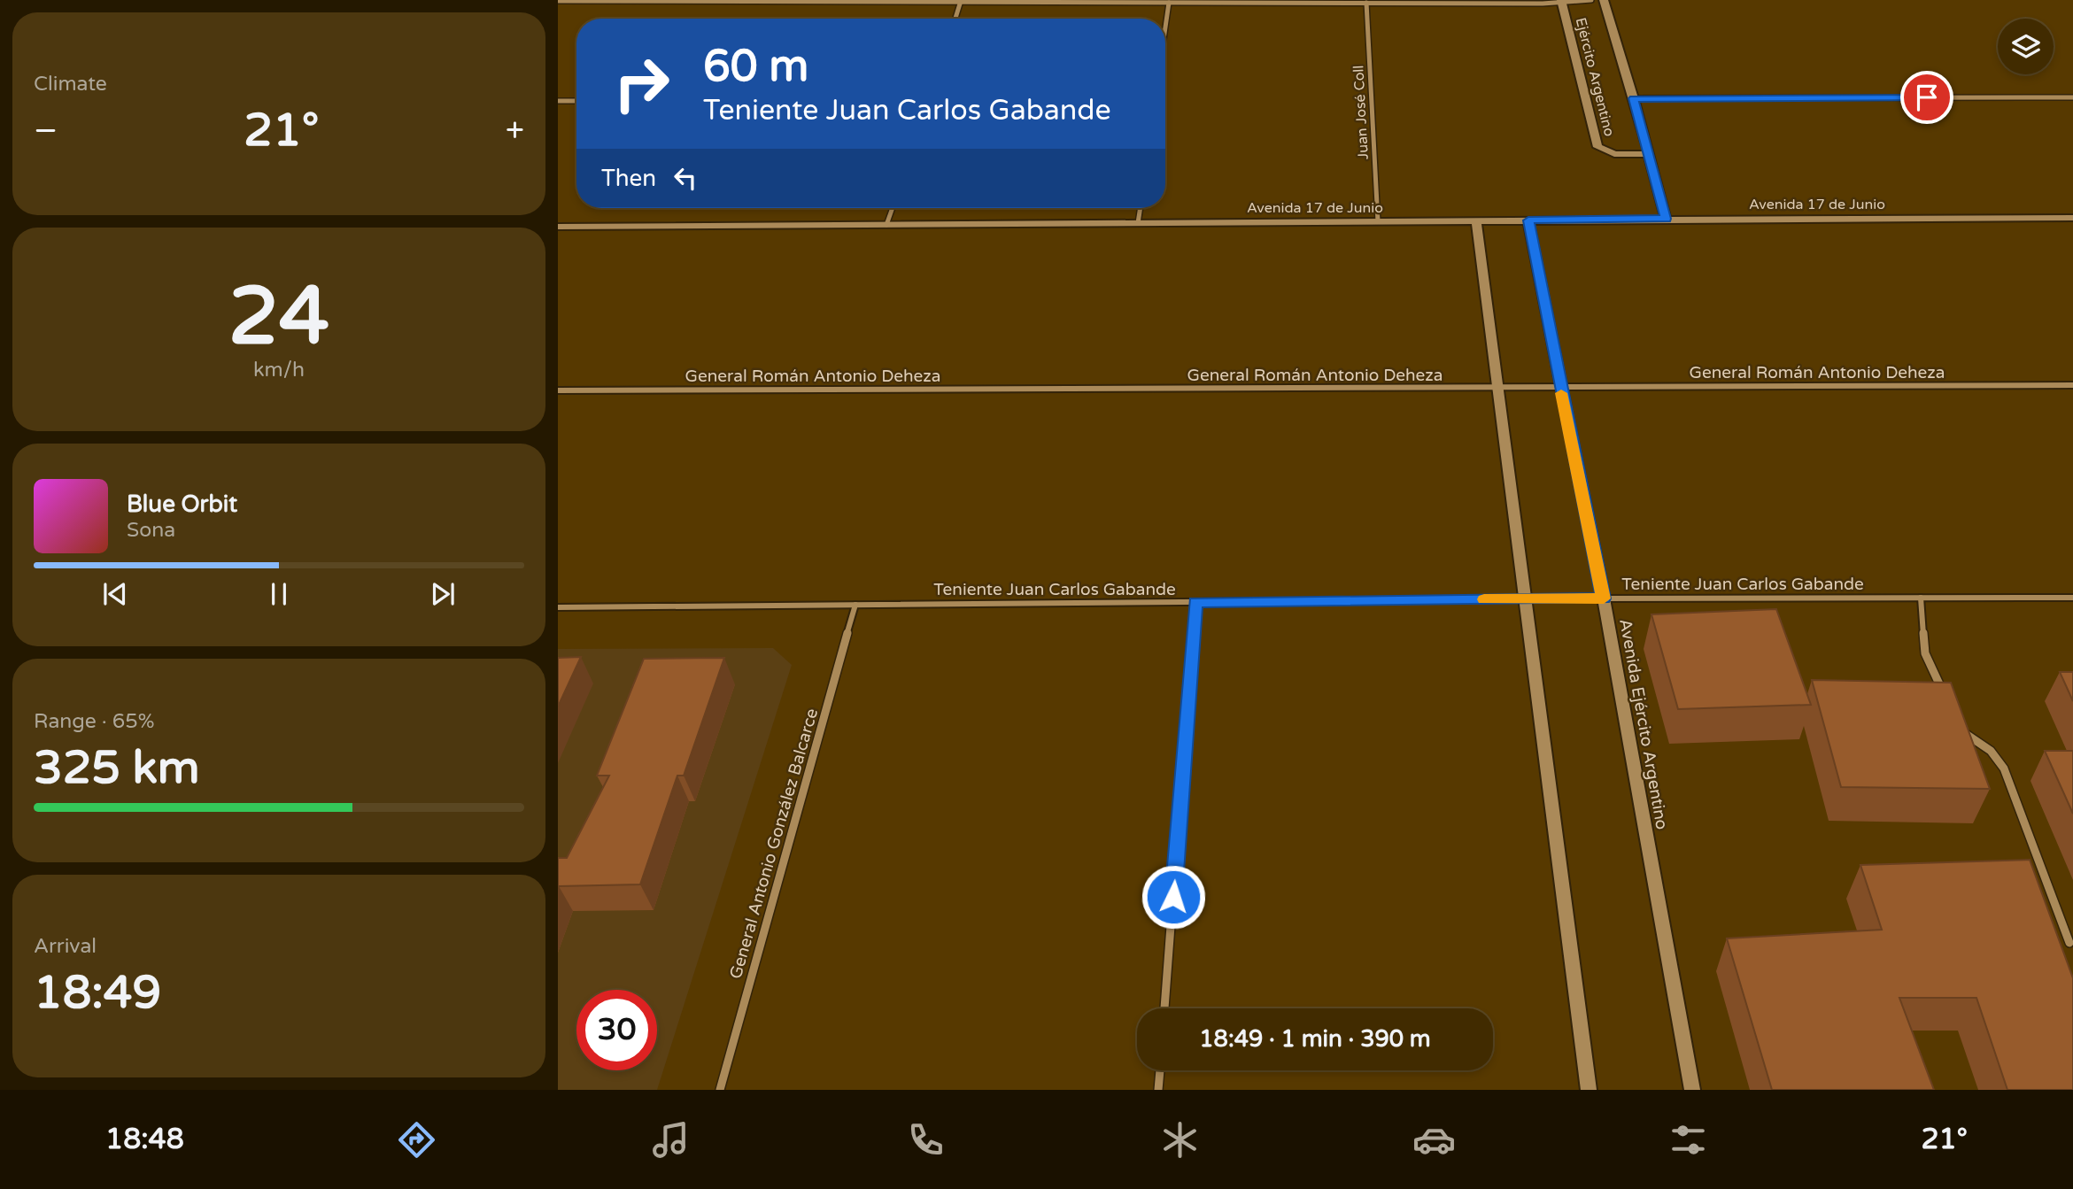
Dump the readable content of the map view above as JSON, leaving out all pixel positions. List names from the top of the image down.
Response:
{
  "streets": {
    "street": [
      "Ejército Argentino",
      "Juan José Coll",
      "Avenida 17 de Junio",
      "General Román Antonio Deheza",
      "Teniente Juan Carlos Gabande",
      "Avenida Ejército Argentino",
      "General Antonio González Balcarce"
    ]
  },
  "crossings": [
    ["Ejército Argentino", "Avenida 17 de Junio"],
    ["Juan José Coll", "Avenida 17 de Junio"],
    ["Avenida 17 de Junio", "Avenida Ejército Argentino"],
    ["General Román Antonio Deheza", "Avenida Ejército Argentino"],
    ["Teniente Juan Carlos Gabande", "Avenida Ejército Argentino"],
    ["Teniente Juan Carlos Gabande", "General Antonio González Balcarce"]
  ],
  "page": {
    "tile": [
      "Climate",
      ["24", "km/h"],
      ["Range · 65%", "325 km"],
      ["Arrival", "18:49"]
    ],
    "turn": ["60 m", "Teniente Juan Carlos Gabande"],
    "heat": ["−", "21°", "+"],
    "then": "Then",
    "song": ["Blue Orbit", "Sona"],
    "limit": "30",
    "trip": "18:49 · 1 min · 390 m",
    "tabs": ["18:48", "21°"]
  }
}
